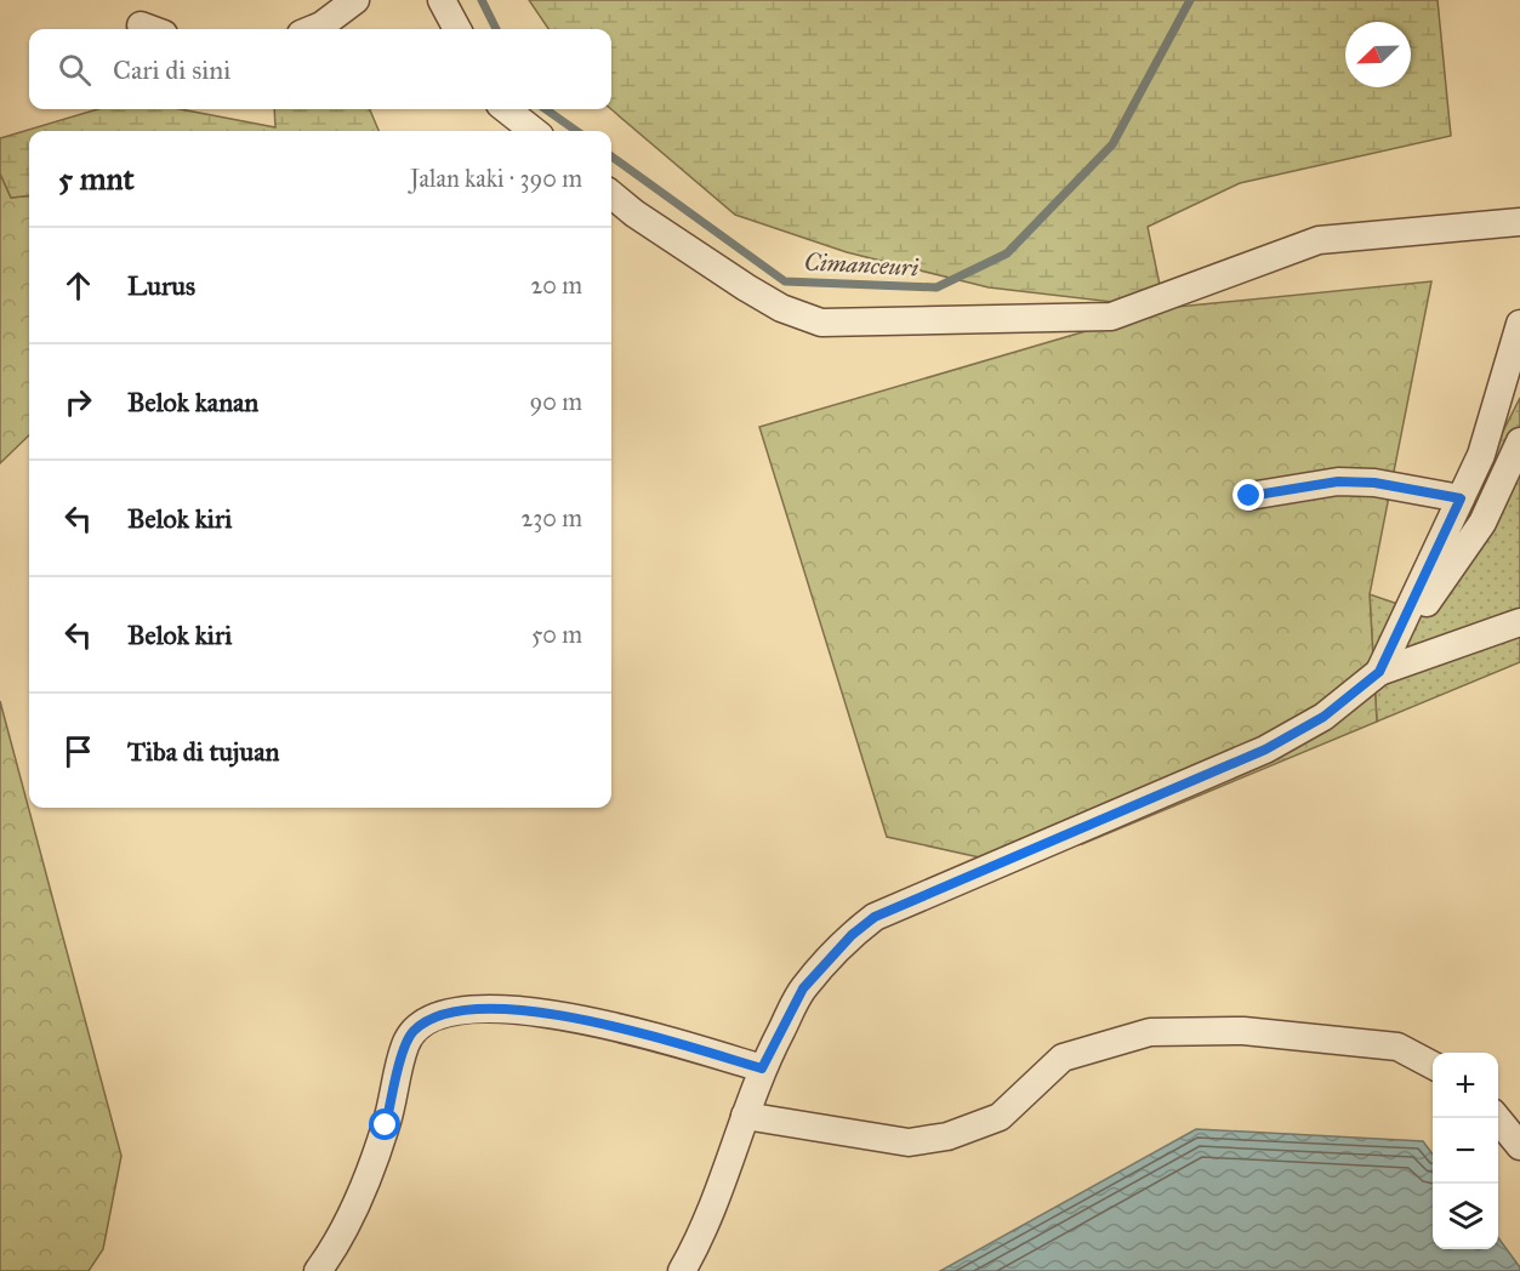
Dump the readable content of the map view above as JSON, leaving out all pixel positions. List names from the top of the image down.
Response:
{
  "water": ["Cimanceuri"],
  "north": "bottom left",
  "page": {
    "search": "Cari di sini",
    "heading": ["5 mnt", "Jalan kaki · 390 m"],
    "list": [
      ["Lurus", "20 m"],
      ["Belok kanan", "90 m"],
      ["Belok kiri", "230 m"],
      ["Belok kiri", "50 m"],
      "Tiba di tujuan"
    ],
    "map_buttons": ["+", "−"]
  }
}
